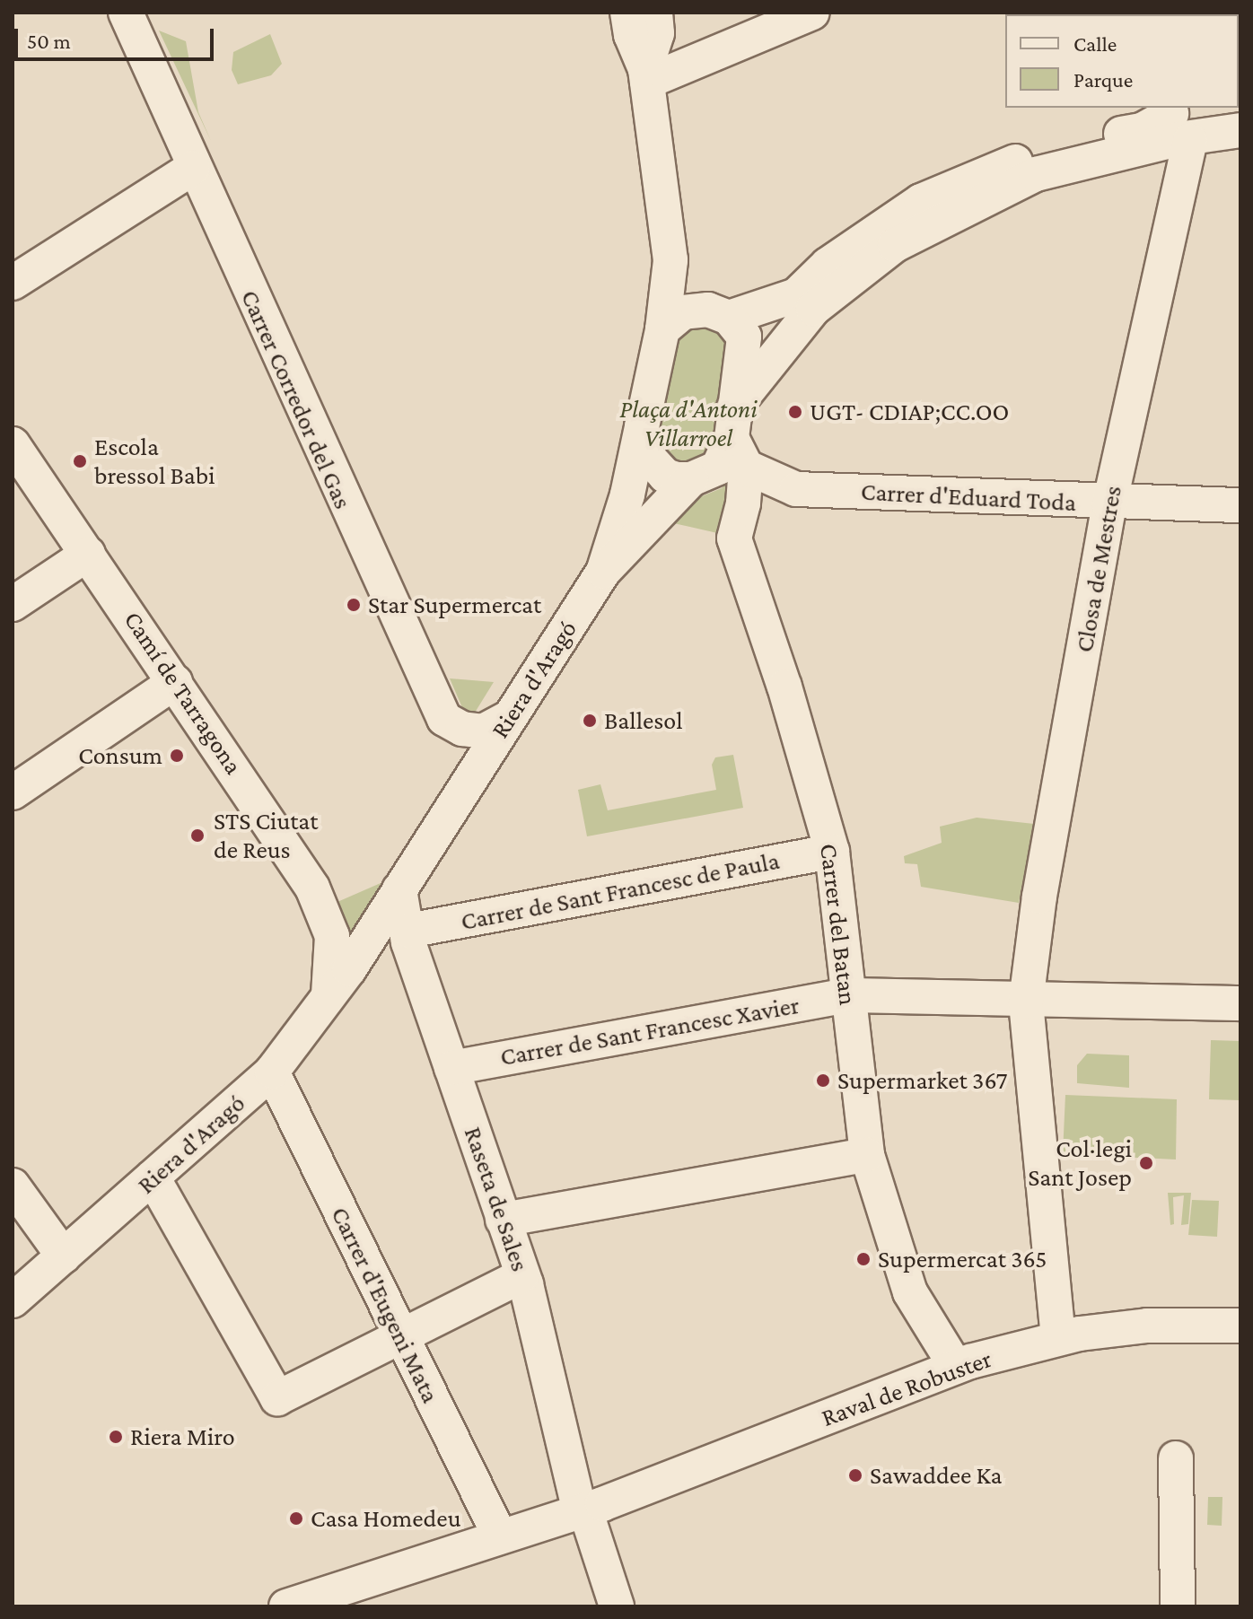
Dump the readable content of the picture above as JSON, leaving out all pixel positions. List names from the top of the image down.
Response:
{
  "streets": {
    "street": [
      "Carrer Corredor del Gas",
      "Carrer d'Eduard Toda",
      "Closa de Mestres",
      "Riera d'Aragó",
      "Camí de Tarragona",
      "Carrer de Sant Francesc de Paula",
      "Carrer del Batan",
      "Carrer de Sant Francesc Xavier",
      "Raseta de Sales",
      "Carrer d'Eugeni Mata",
      "Raval de Robuster"
    ]
  },
  "crossings": [
    ["Carrer Corredor del Gas", "Riera d'Aragó"],
    ["Carrer d'Eduard Toda", "Closa de Mestres"],
    ["Carrer d'Eduard Toda", "Carrer del Batan"],
    ["Closa de Mestres", "Carrer de Sant Francesc Xavier"],
    ["Closa de Mestres", "Raval de Robuster"],
    ["Riera d'Aragó", "Camí de Tarragona"],
    ["Riera d'Aragó", "Carrer de Sant Francesc de Paula"],
    ["Riera d'Aragó", "Carrer del Batan"],
    ["Riera d'Aragó", "Raseta de Sales"],
    ["Riera d'Aragó", "Carrer d'Eugeni Mata"],
    ["Carrer de Sant Francesc de Paula", "Carrer del Batan"],
    ["Carrer de Sant Francesc de Paula", "Raseta de Sales"],
    ["Carrer del Batan", "Carrer de Sant Francesc Xavier"],
    ["Carrer del Batan", "Raval de Robuster"],
    ["Carrer de Sant Francesc Xavier", "Raseta de Sales"],
    ["Raseta de Sales", "Raval de Robuster"],
    ["Carrer d'Eugeni Mata", "Raval de Robuster"]
  ],
  "parks": ["Plaça d'Antoni Villarroel"],
  "places": [
    "UGT- CDIAP;CC.OO",
    "Escola bressol Babi",
    "Star Supermercat",
    "Ballesol",
    "Consum",
    "STS Ciutat de Reus",
    "Supermarket 367",
    "Col·legi Sant Josep",
    "Supermercat 365",
    "Riera Miro",
    "Sawaddee Ka",
    "Casa Homedeu"
  ],
  "legend": ["Calle", "Parque"],
  "scale_bar": "50 m"
}
